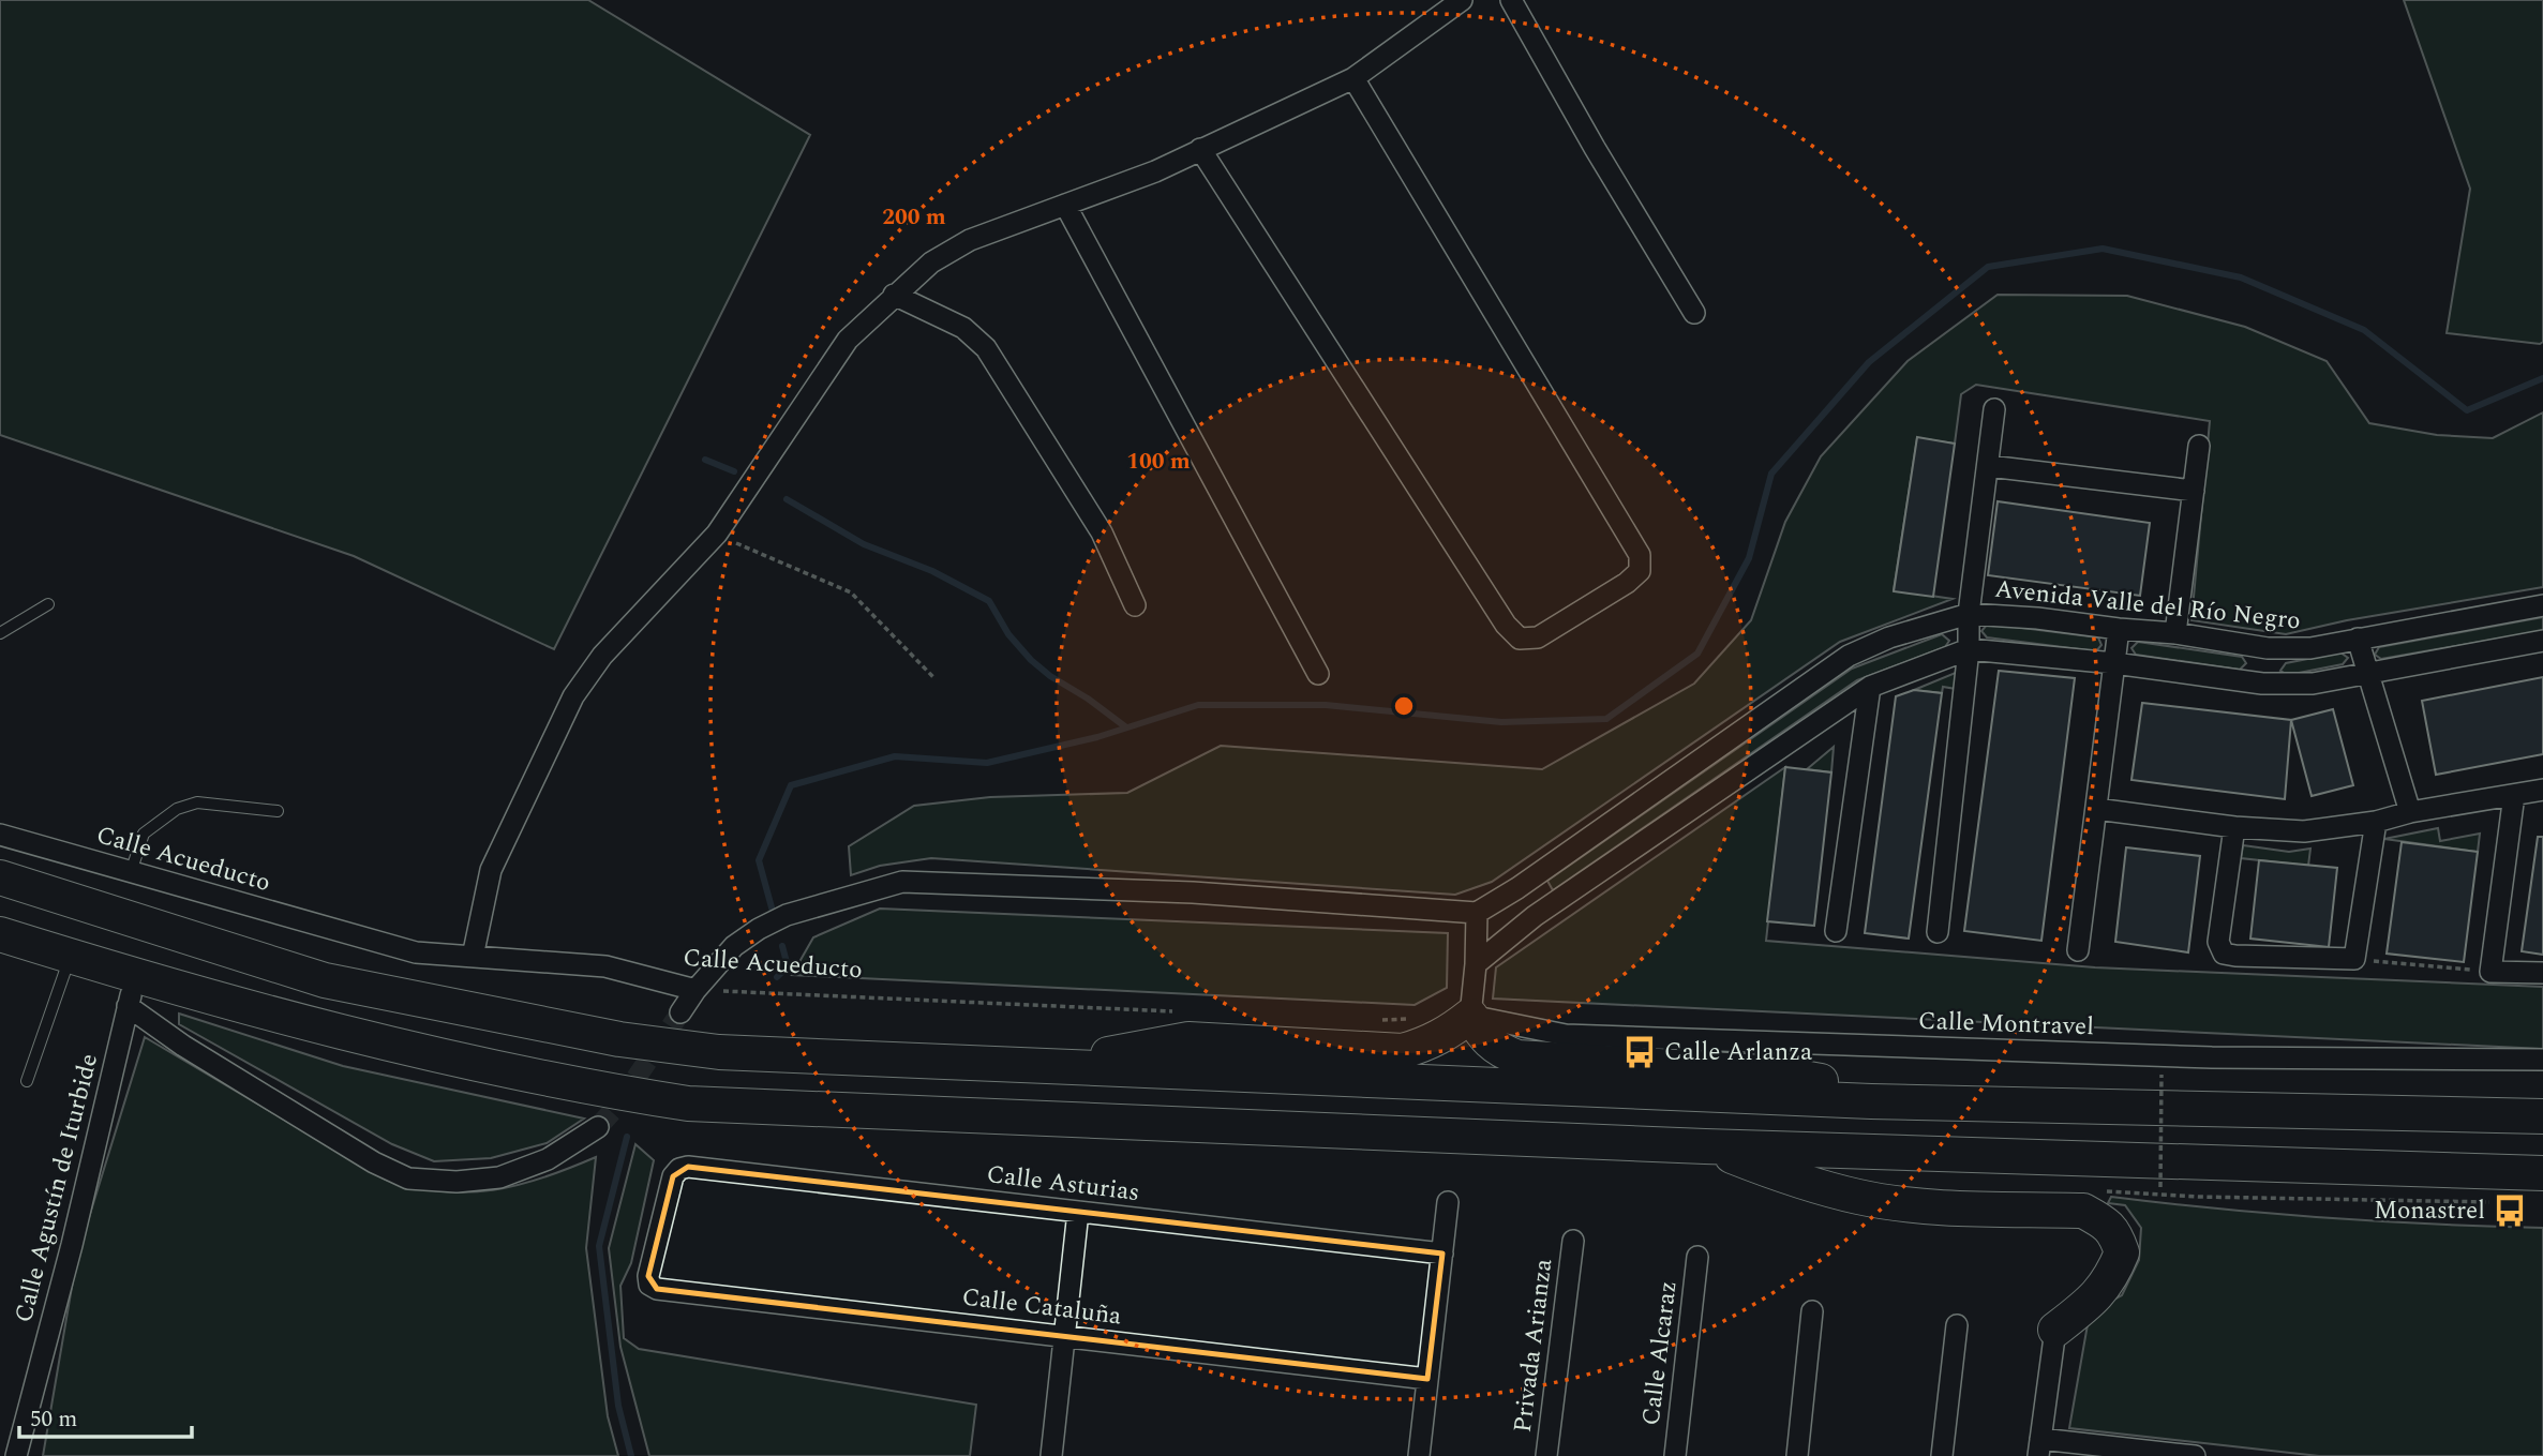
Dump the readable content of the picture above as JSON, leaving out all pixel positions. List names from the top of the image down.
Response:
{
  "streets": {
    "street": [
      "Avenida Valle del Río Negro",
      "Calle Acueducto",
      "Calle Montravel",
      "Calle Asturias",
      "Calle Agustín de Iturbide",
      "Calle Cataluña",
      "Privada Arianza",
      "Calle Alcaraz"
    ]
  },
  "crossings": [
    ["Calle Asturias", "Calle Cataluña"]
  ],
  "places": {
    "bus stop": ["Calle Arlanza", "Monastrel"]
  },
  "scale_bar": "50 m",
  "rings": ["200 m", "100 m"]
}
